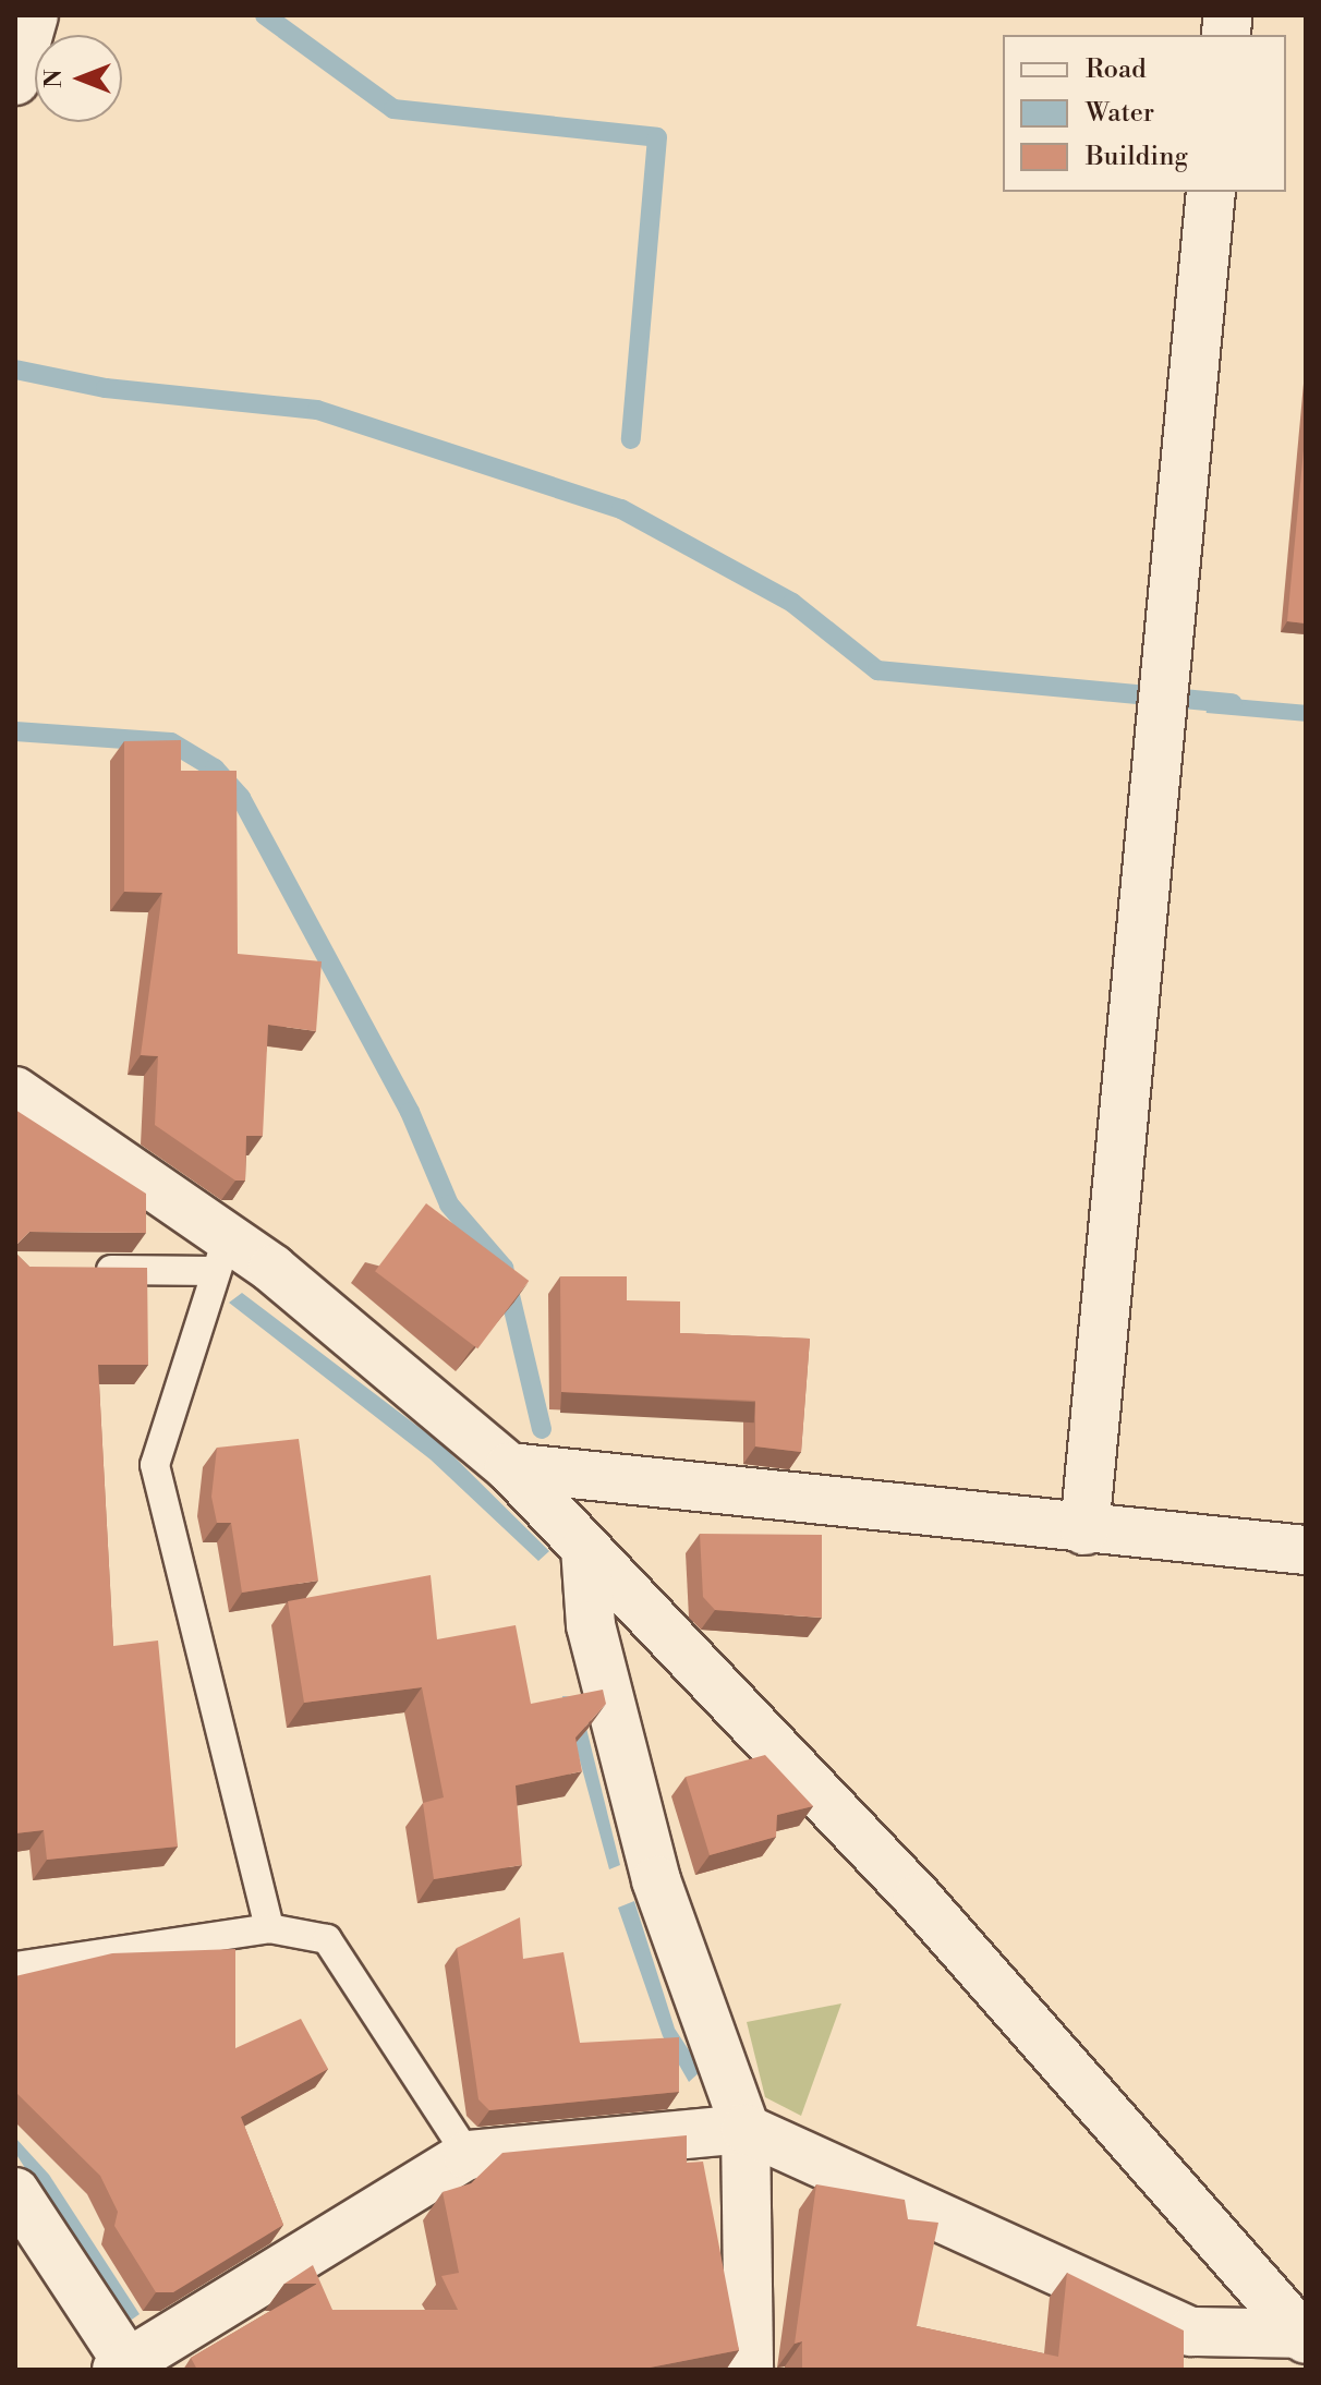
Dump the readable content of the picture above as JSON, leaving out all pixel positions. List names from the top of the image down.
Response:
{
  "legend": ["Road", "Water", "Building"],
  "north": "left"
}
